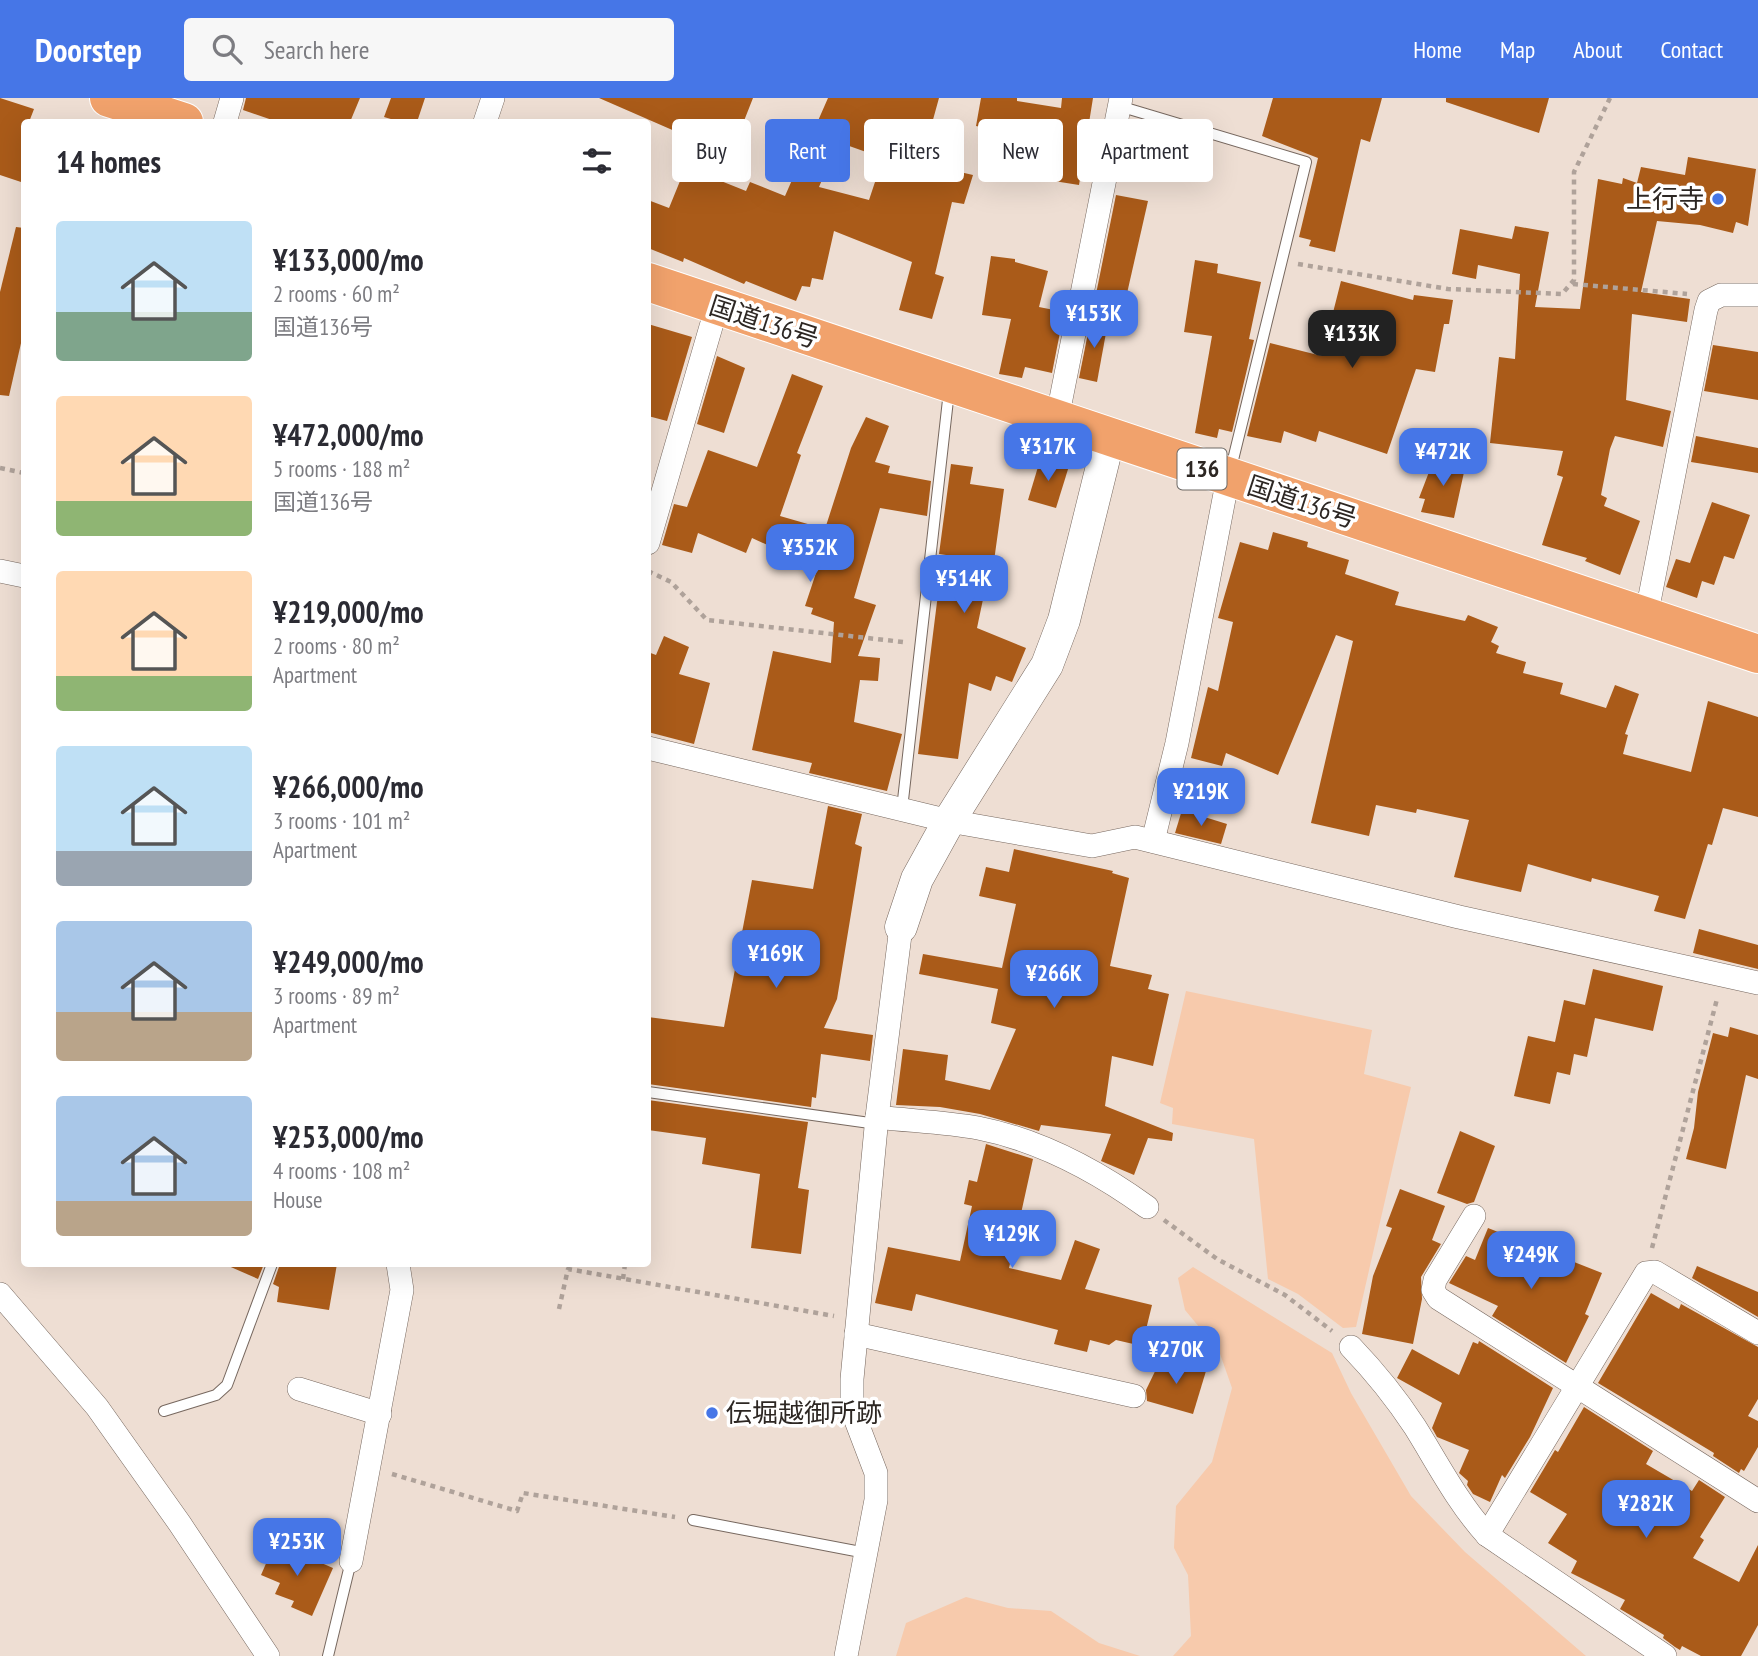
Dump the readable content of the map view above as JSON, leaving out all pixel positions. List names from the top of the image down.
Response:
{
  "streets": {
    "highway": ["国道136号", "136"]
  },
  "places": ["上行寺", "伝堀越御所跡"],
  "page": {
    "header": "Doorstep",
    "search": "Search here",
    "nav": [
      "Home",
      "Map",
      "About",
      "Contact"
    ],
    "chip": [
      "Buy",
      "Rent",
      "Filters",
      "New",
      "Apartment"
    ],
    "heading": "14 homes",
    "list": [
      {
        "name": "¥133,000/mo",
        "note": "2 rooms · 60 m² · 国道136号"
      },
      {
        "name": "¥472,000/mo",
        "note": "5 rooms · 188 m² · 国道136号"
      },
      {
        "name": "¥219,000/mo",
        "note": "2 rooms · 80 m² · Apartment"
      },
      {
        "name": "¥266,000/mo",
        "note": "3 rooms · 101 m² · Apartment"
      },
      {
        "name": "¥249,000/mo",
        "note": "3 rooms · 89 m² · Apartment"
      },
      {
        "name": "¥253,000/mo",
        "note": "4 rooms · 108 m² · House"
      }
    ],
    "price": [
      "¥153K",
      "¥133K",
      "¥317K",
      "¥472K",
      "¥352K",
      "¥514K",
      "¥219K",
      "¥169K",
      "¥266K",
      "¥129K",
      "¥249K",
      "¥270K",
      "¥282K",
      "¥253K"
    ]
  }
}
